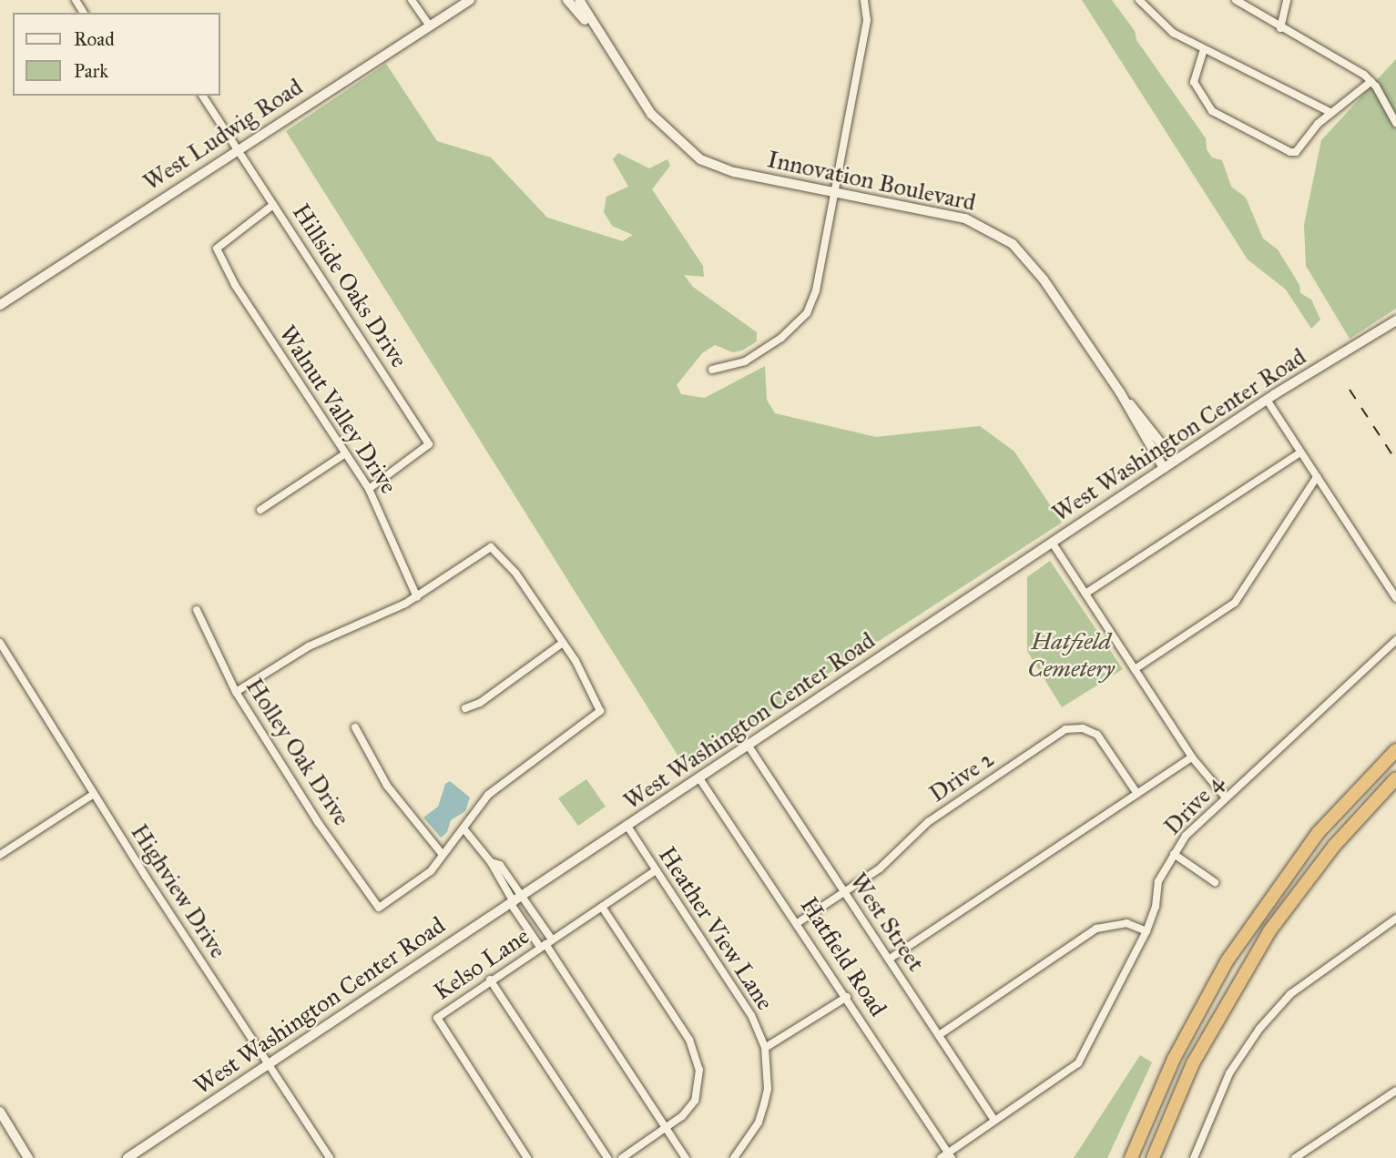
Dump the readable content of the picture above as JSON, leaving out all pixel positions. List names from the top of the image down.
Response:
{
  "streets": {
    "main road": ["West Ludwig Road", "Innovation Boulevard", "West Washington Center Road"],
    "street": [
      "Hillside Oaks Drive",
      "Walnut Valley Drive",
      "Holley Oak Drive",
      "Drive 2",
      "Drive 4",
      "Highview Drive",
      "West Street",
      "Heather View Lane",
      "Hatfield Road",
      "Kelso Lane"
    ]
  },
  "crossings": [
    ["West Ludwig Road", "Hillside Oaks Drive"],
    ["Innovation Boulevard", "West Washington Center Road"],
    ["Hillside Oaks Drive", "Walnut Valley Drive"],
    ["West Washington Center Road", "Highview Drive"],
    ["West Washington Center Road", "West Street"],
    ["West Washington Center Road", "Heather View Lane"],
    ["West Washington Center Road", "Hatfield Road"],
    ["Drive 2", "West Street"],
    ["Drive 2", "Hatfield Road"],
    ["Drive 4", "West Street"],
    ["Drive 4", "Hatfield Road"],
    ["Heather View Lane", "Kelso Lane"]
  ],
  "parks": ["Hatfield Cemetery"],
  "legend": ["Road", "Park"]
}
